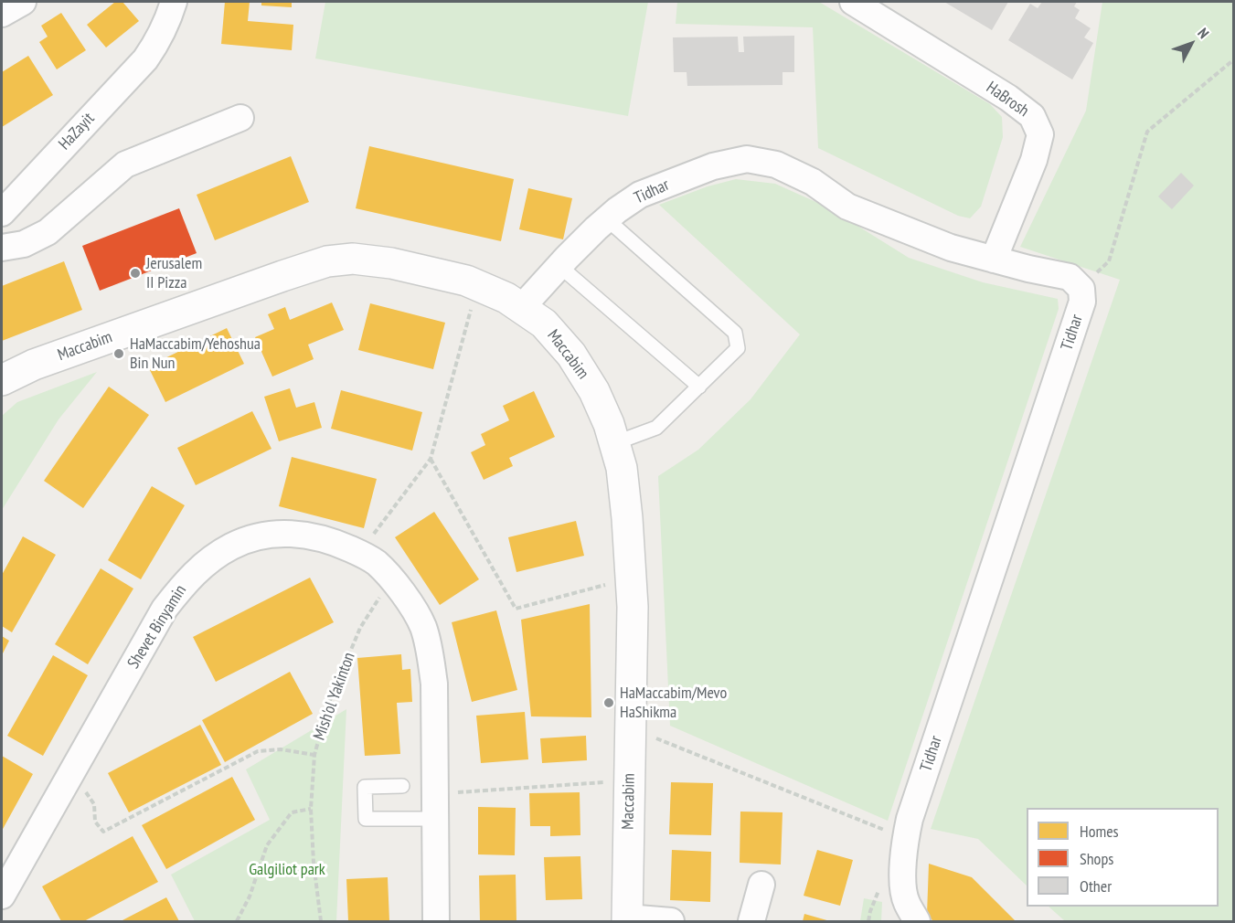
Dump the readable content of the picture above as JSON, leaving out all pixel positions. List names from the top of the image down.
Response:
{
  "streets": {
    "street": [
      "HaBrosh",
      "HaZayit",
      "Tidhar",
      "Maccabim",
      "Shevet Binyamin"
    ],
    "path": ["Mish'ol Yakinton"]
  },
  "crossings": [
    ["HaBrosh", "Tidhar"],
    ["Tidhar", "Maccabim"],
    ["Shevet Binyamin", "Mish'ol Yakinton"]
  ],
  "parks": ["Galgiliot park"],
  "places": ["Jerusalem II Pizza", "HaMaccabim/Yehoshua Bin Nun", "HaMaccabim/Mevo HaShikma"],
  "legend": ["Homes", "Shops", "Other"],
  "north": "top right"
}
